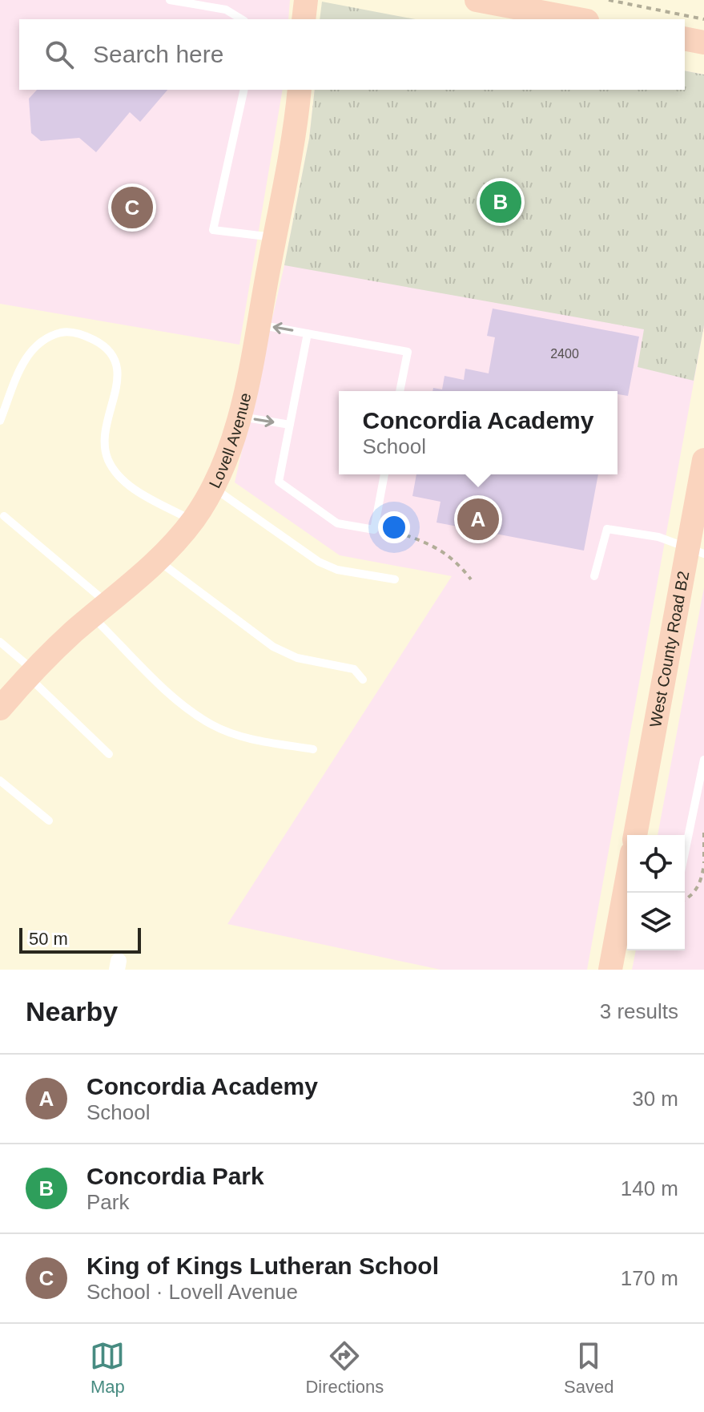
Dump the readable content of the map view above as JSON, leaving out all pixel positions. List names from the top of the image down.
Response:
{
  "streets": {
    "street": ["Lovell Avenue", "West County Road B2"]
  },
  "house_numbers": ["2400"],
  "scale_bar": "50 m",
  "page": {
    "search": "Search here",
    "pins": ["B", "C", "A"],
    "popup": ["Concordia Academy", "School"],
    "scale": "50 m",
    "heading": ["Nearby", "3 results"],
    "list": [
      {
        "mark": "A",
        "name": "Concordia Academy",
        "note": "School",
        "value": "30 m"
      },
      {
        "mark": "B",
        "name": "Concordia Park",
        "note": "Park",
        "value": "140 m"
      },
      {
        "mark": "C",
        "name": "King of Kings Lutheran School",
        "note": "School · Lovell Avenue",
        "value": "170 m"
      }
    ],
    "nav": ["Map", "Directions", "Saved"]
  }
}
